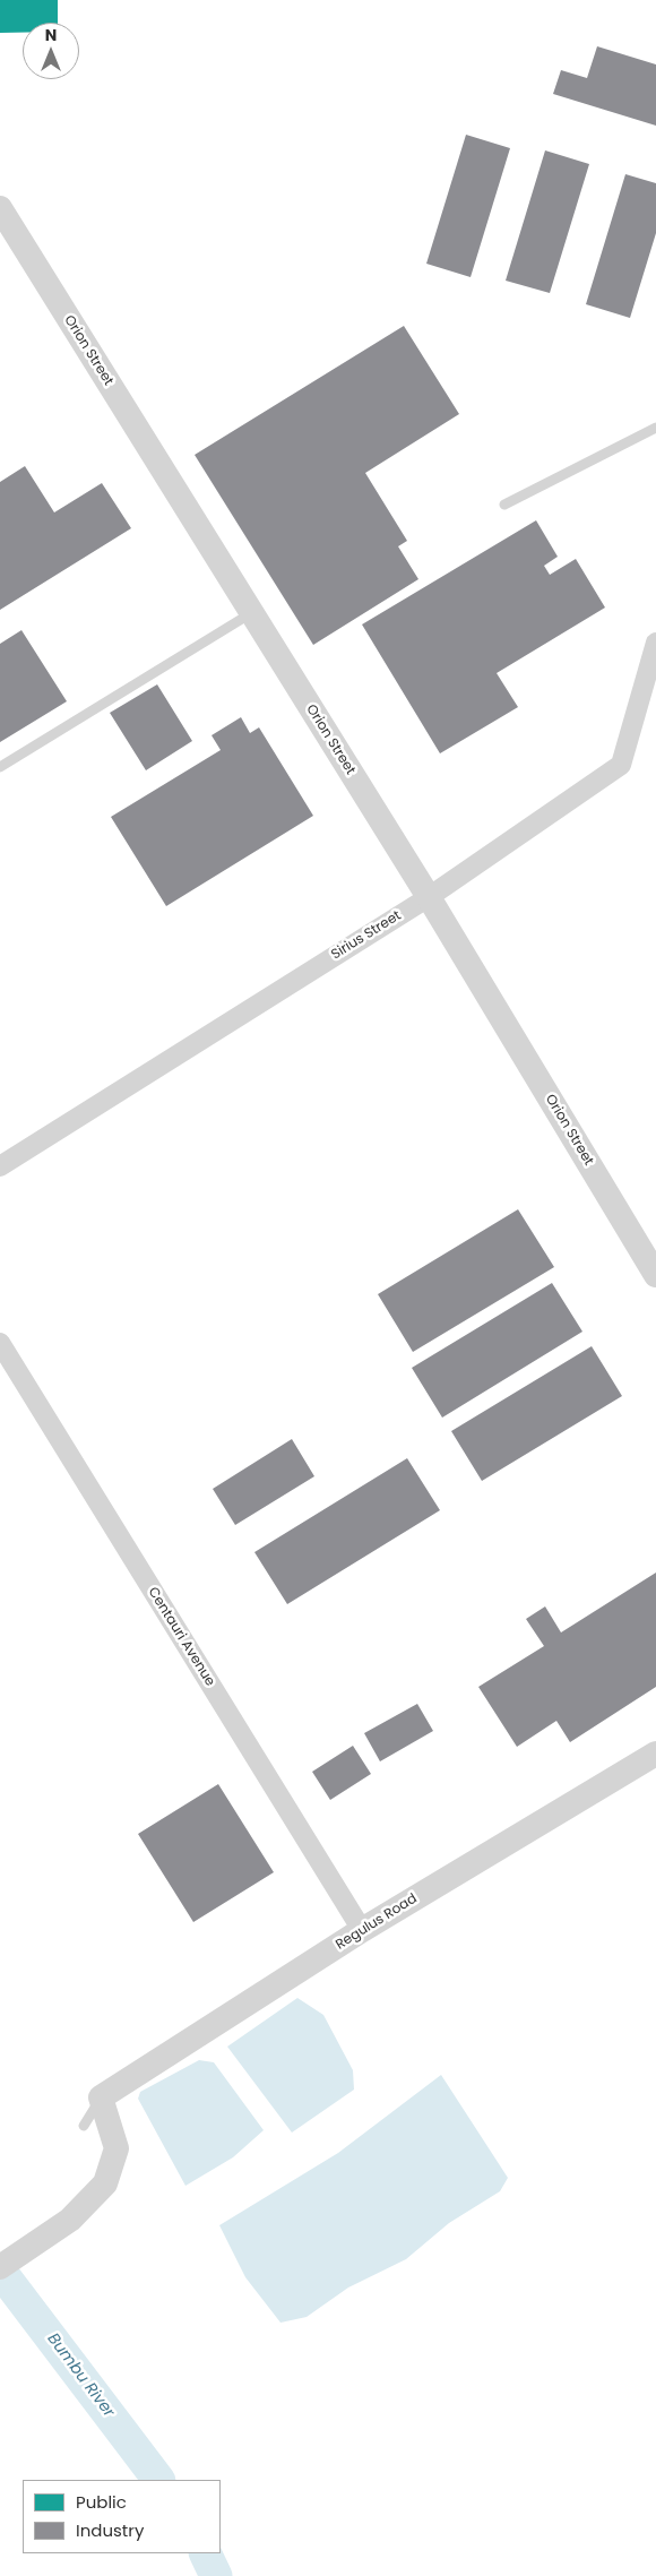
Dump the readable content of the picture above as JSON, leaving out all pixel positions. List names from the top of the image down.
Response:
{
  "streets": {
    "street": [
      "Orion Street",
      "Sirius Street",
      "Centauri Avenue",
      "Regulus Road"
    ]
  },
  "crossings": [
    ["Orion Street", "Sirius Street"],
    ["Centauri Avenue", "Regulus Road"]
  ],
  "water": ["Bumbu River"],
  "legend": ["Public", "Industry"],
  "north": "top"
}
